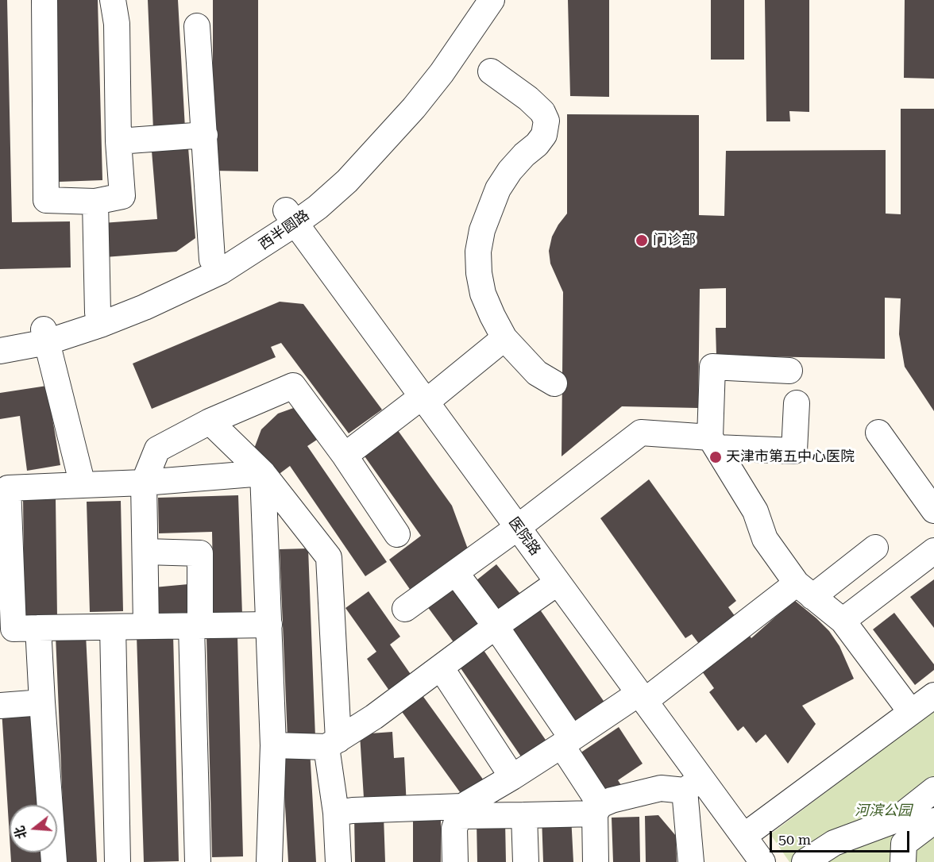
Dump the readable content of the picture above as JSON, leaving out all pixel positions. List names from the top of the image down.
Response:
{
  "streets": {
    "street": ["西半圆路", "医院路"]
  },
  "crossings": [
    ["西半圆路", "医院路"]
  ],
  "parks": ["河滨公园"],
  "places": ["门诊部", "天津市第五中心医院"],
  "scale_bar": "50 m",
  "north": "left"
}
